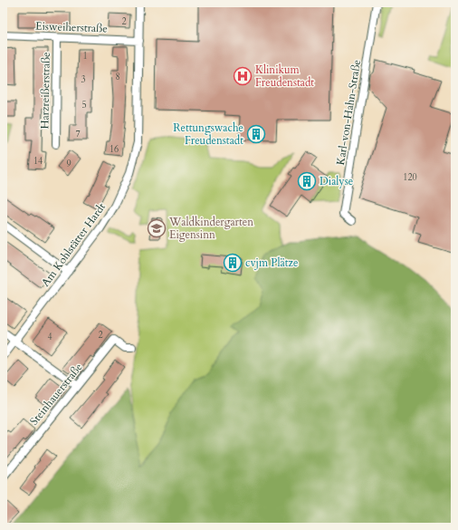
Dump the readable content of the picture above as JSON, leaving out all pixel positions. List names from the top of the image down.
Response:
{
  "streets": {
    "street": [
      "Eisweiherstraße",
      "Harzreißerstraße",
      "Karl-von-Hahn-Straße",
      "Am Kohlstätter Hardt",
      "Steinhauerstraße"
    ]
  },
  "crossings": [
    ["Eisweiherstraße", "Harzreißerstraße"],
    ["Eisweiherstraße", "Am Kohlstätter Hardt"]
  ],
  "places": {
    "hospital": ["Klinikum Freudenstadt"],
    "building": ["Rettungswache Freudenstadt", "Dialyse", "cvjm Plätze"],
    "school or university": ["Waldkindergarten Eigensinn"]
  },
  "house_numbers": [
    "2",
    "1",
    "8",
    "3",
    "5",
    "7",
    "16",
    "14",
    "9",
    "120",
    "2",
    "4"
  ]
}
